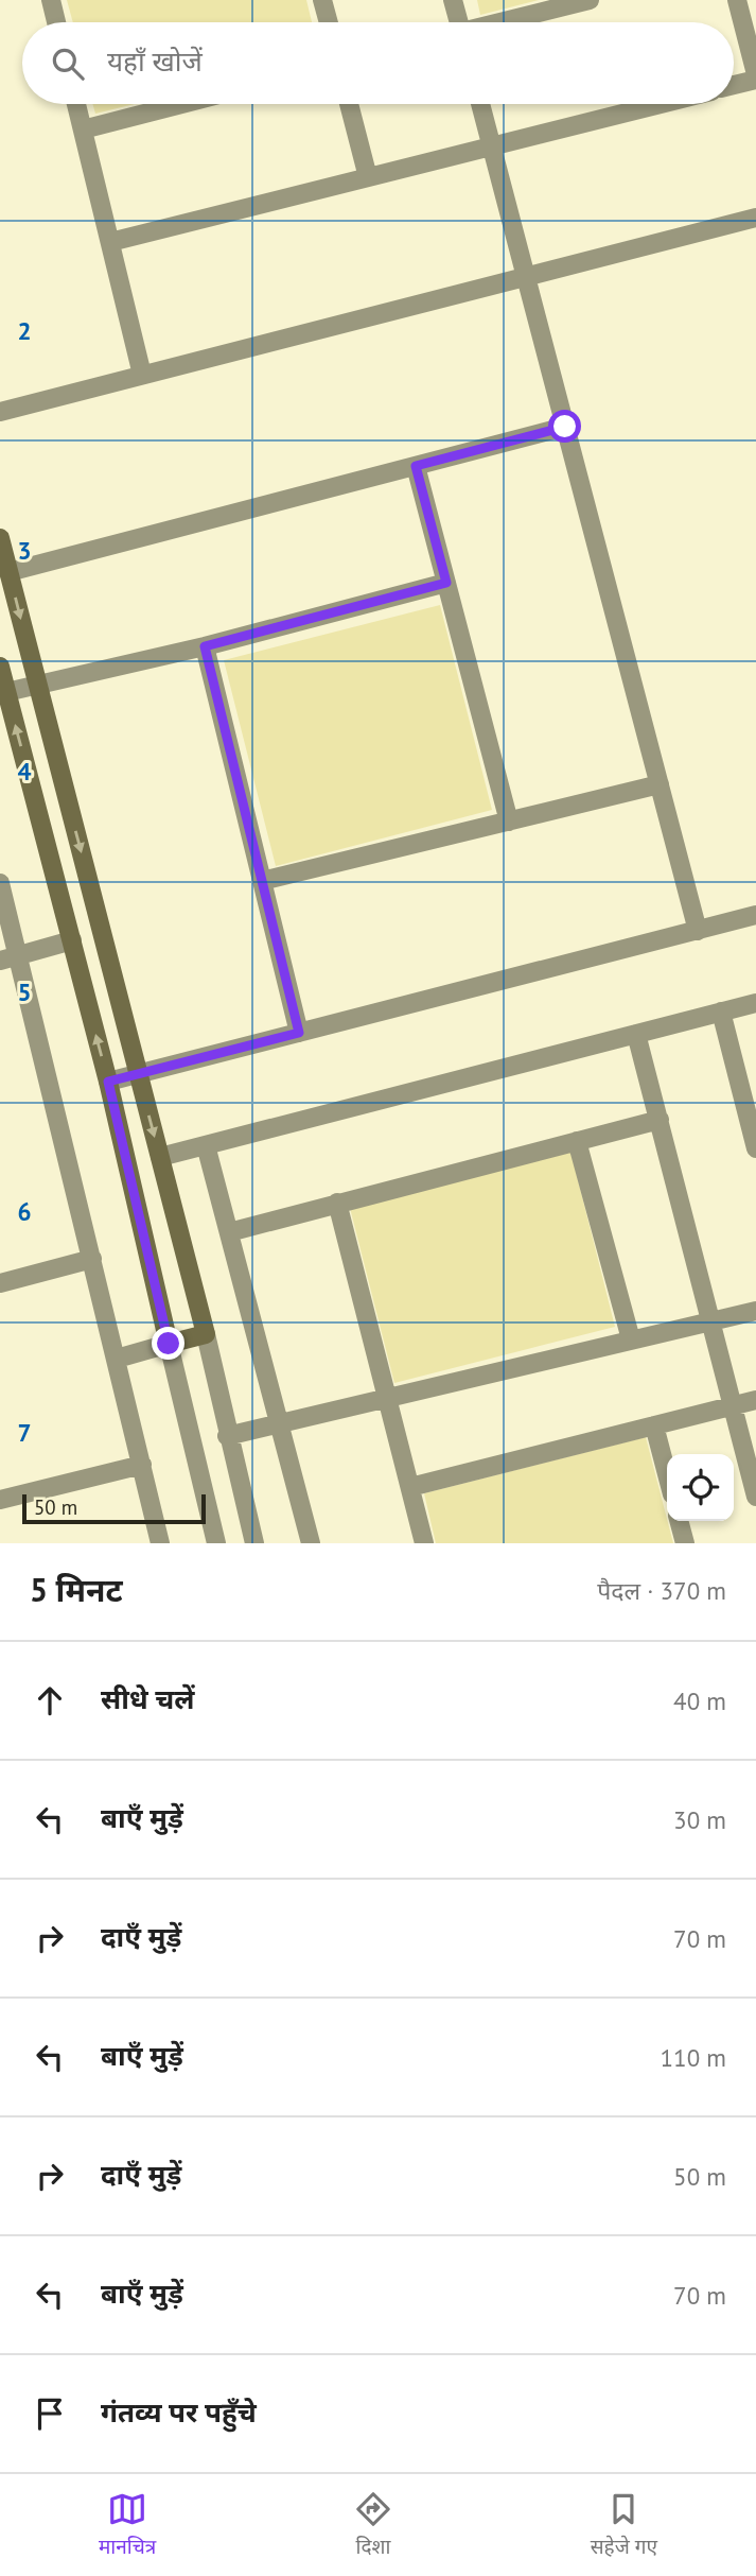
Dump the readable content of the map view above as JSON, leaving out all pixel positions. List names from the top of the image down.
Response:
{
  "scale_bar": "50 m",
  "page": {
    "search": "यहाँ खोजें",
    "scale": "50 m",
    "heading": ["5 मिनट", "पैदल · 370 m"],
    "list": [
      ["सीधे चलें", "40 m"],
      ["बाएँ मुड़ें", "30 m"],
      ["दाएँ मुड़ें", "70 m"],
      ["बाएँ मुड़ें", "110 m"],
      ["दाएँ मुड़ें", "50 m"],
      ["बाएँ मुड़ें", "70 m"],
      "गंतव्य पर पहुँचे"
    ],
    "nav": ["मानचित्र", "दिशा", "सहेजे गए"]
  },
  "grid": {
    "rows": [
      "2",
      "3",
      "4",
      "5",
      "6",
      "7"
    ]
  }
}
